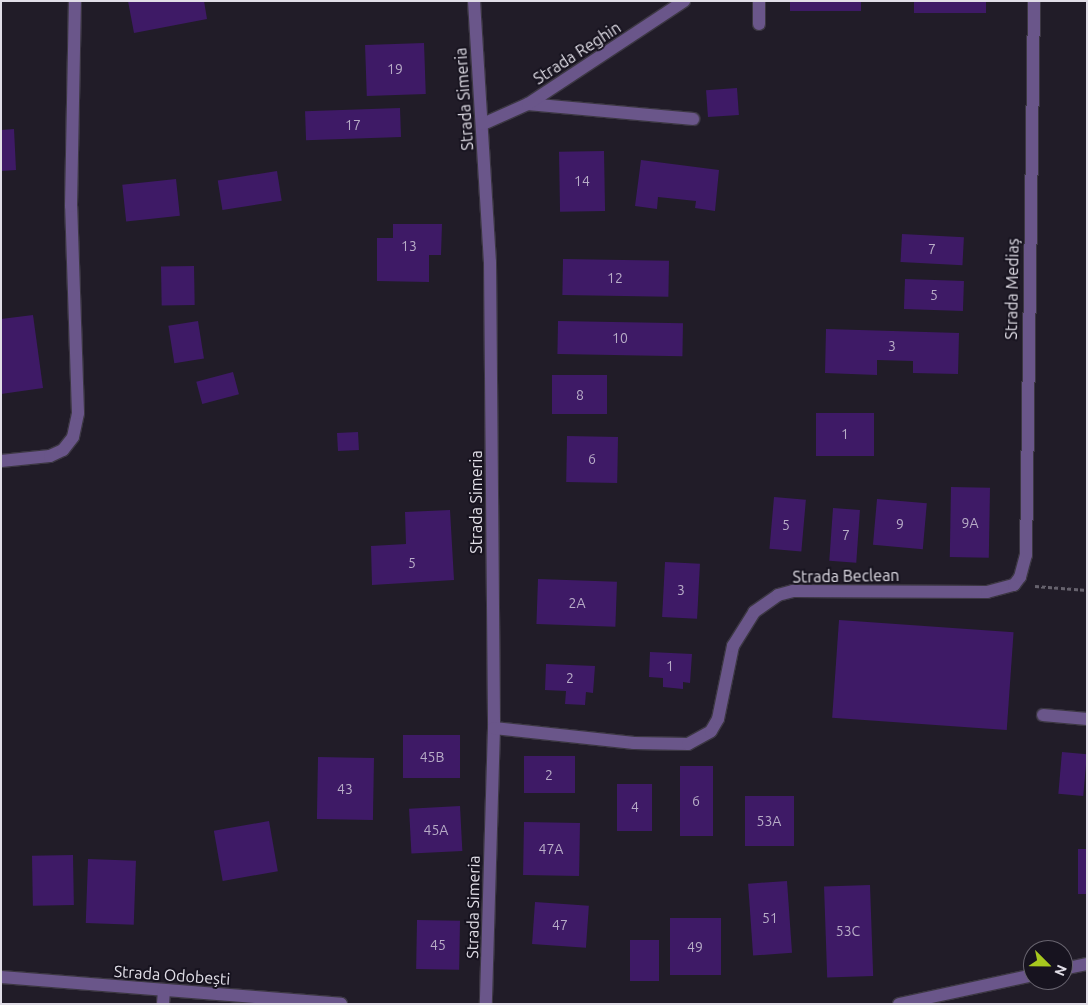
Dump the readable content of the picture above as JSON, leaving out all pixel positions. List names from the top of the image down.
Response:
{
  "streets": {
    "street": [
      "Strada Reghin",
      "Strada Simeria",
      "Strada Mediaș",
      "Strada Beclean",
      "Strada Odobești"
    ]
  },
  "crossings": [
    ["Strada Reghin", "Strada Simeria"],
    ["Strada Simeria", "Strada Beclean"],
    ["Strada Mediaș", "Strada Beclean"]
  ],
  "house_numbers": [
    "19",
    "17",
    "14",
    "13",
    "7",
    "12",
    "5",
    "10",
    "3",
    "8",
    "1",
    "6",
    "9A",
    "9",
    "5",
    "7",
    "5",
    "3",
    "2A",
    "1",
    "2",
    "45B",
    "2",
    "43",
    "6",
    "4",
    "53A",
    "45A",
    "47A",
    "51",
    "47",
    "53C",
    "45",
    "49"
  ],
  "north": "bottom right"
}
